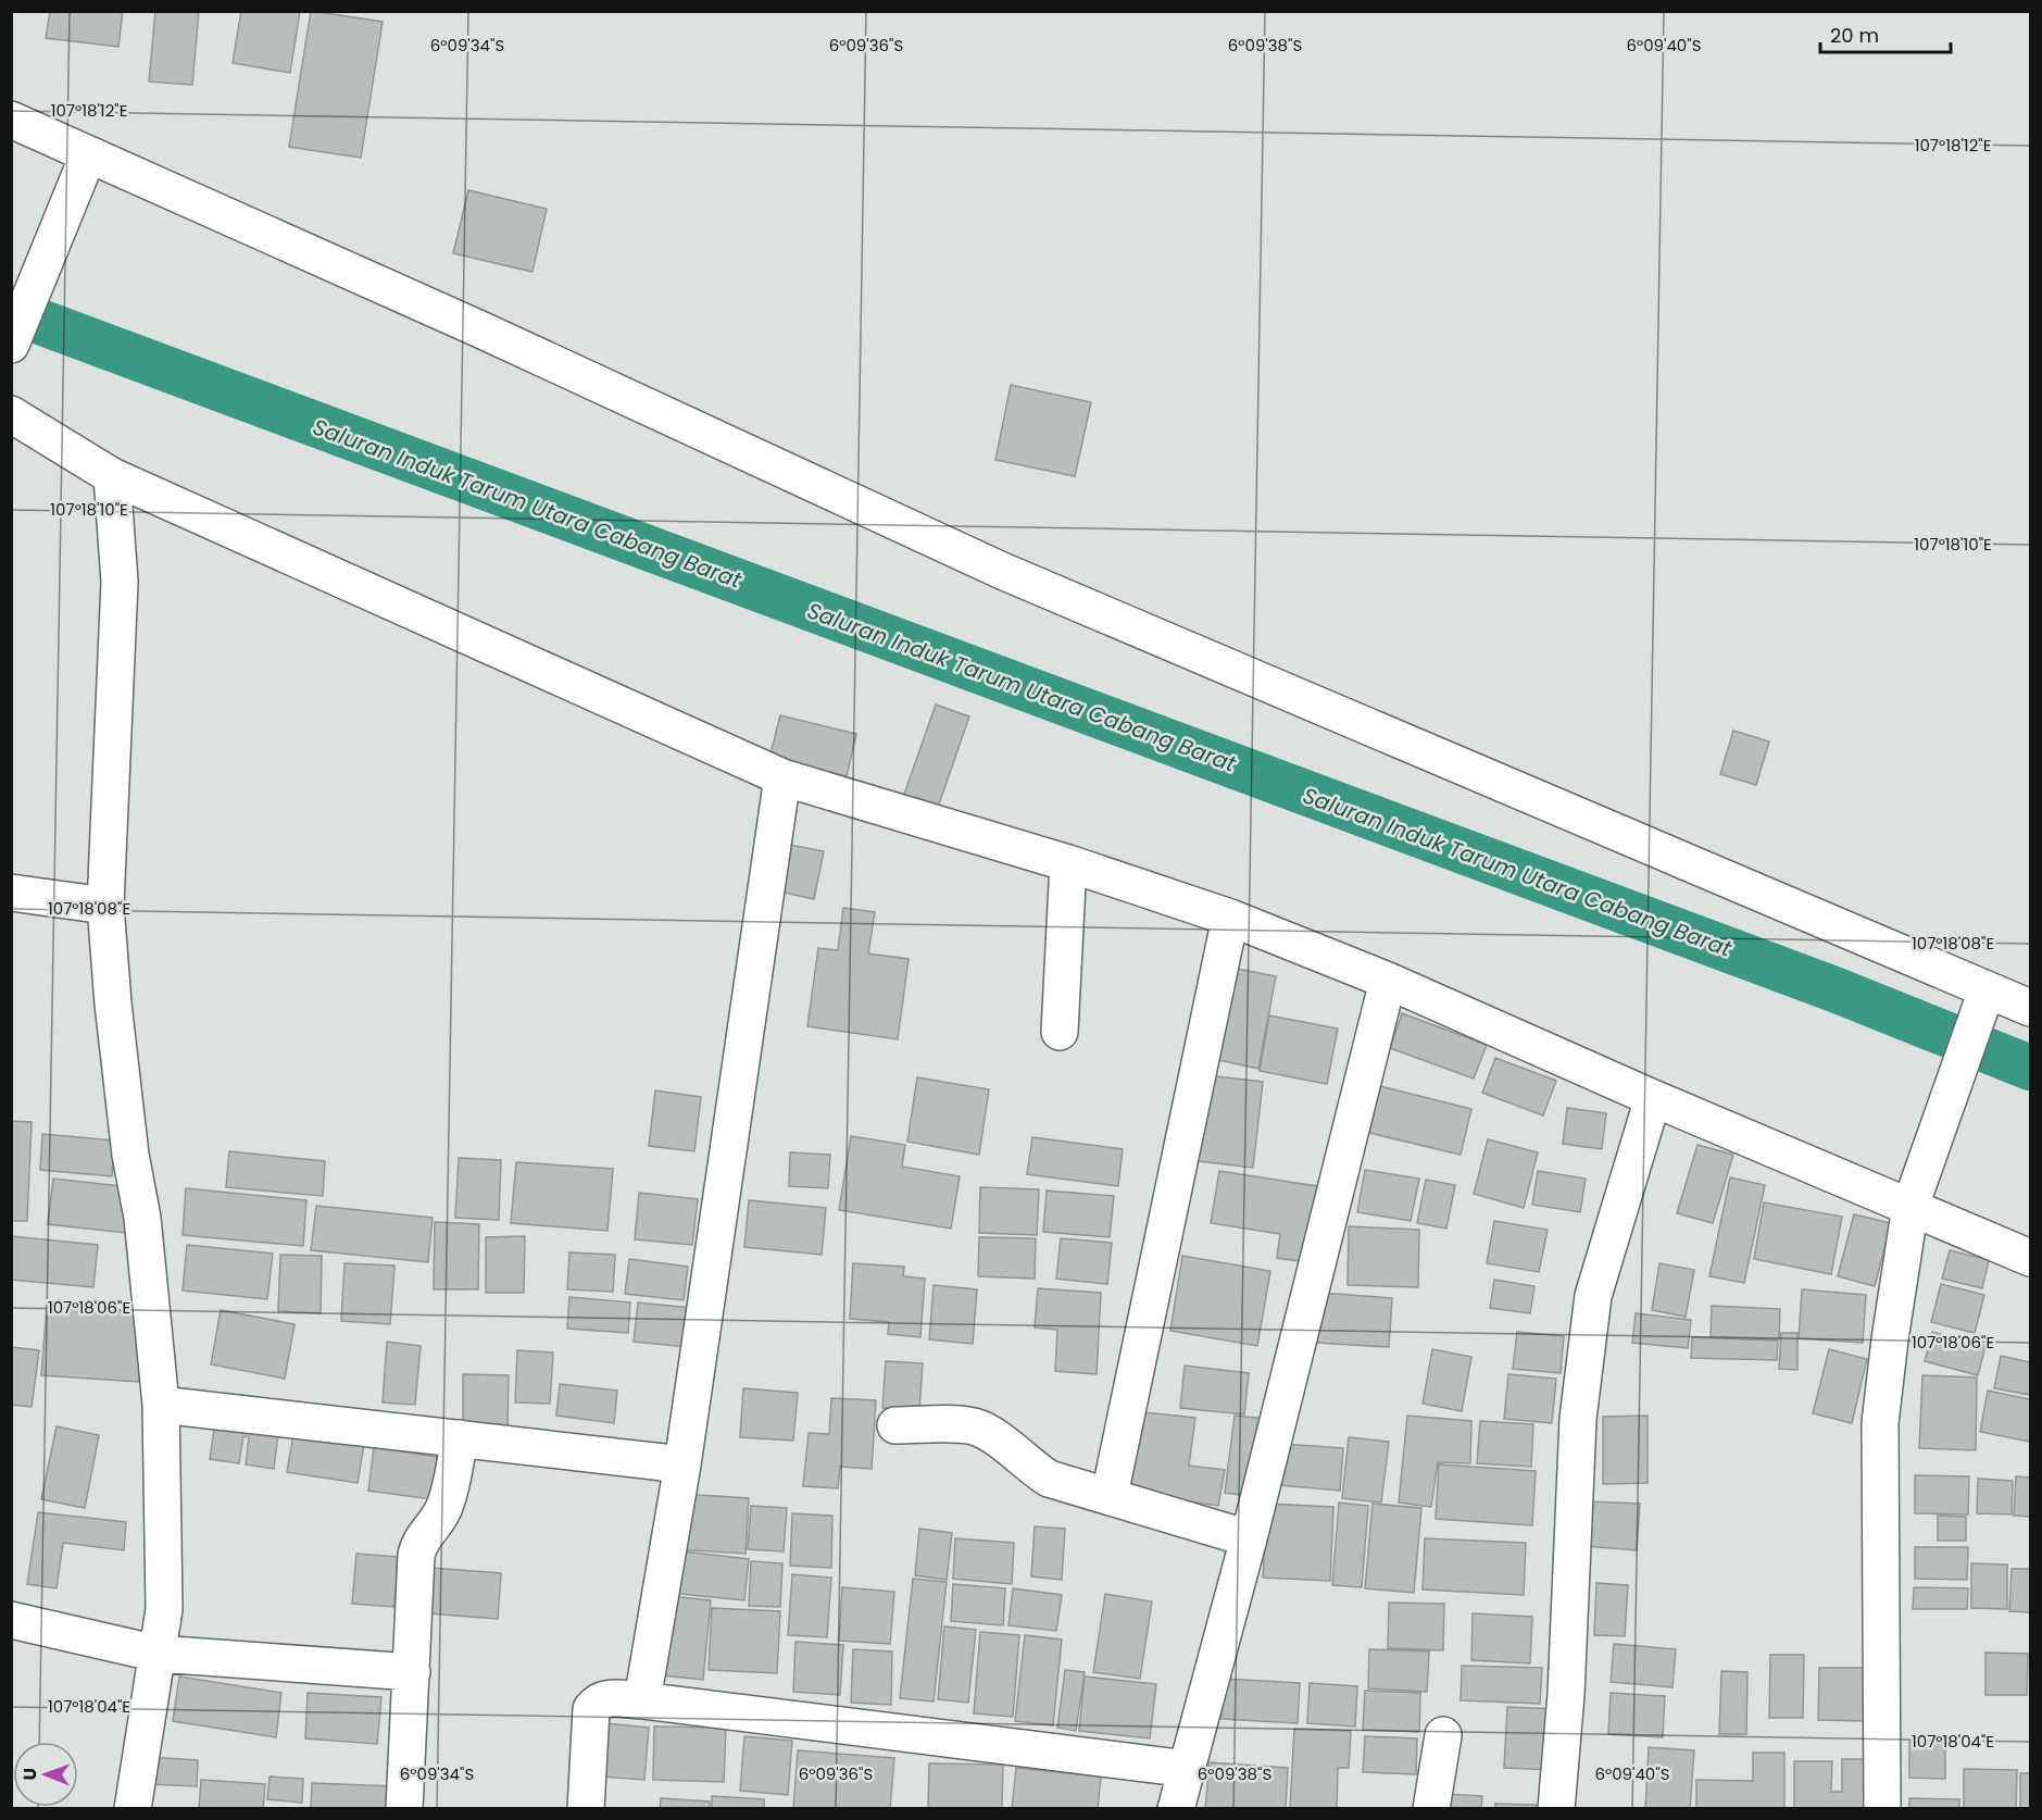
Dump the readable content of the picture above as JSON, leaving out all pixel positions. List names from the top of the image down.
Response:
{
  "water": ["Saluran Induk Tarum Utara Cabang Barat"],
  "scale_bar": "20 m",
  "north": "left",
  "coordinates": [
    "6°09'34\"S",
    "6°09'36\"S",
    "6°09'38\"S",
    "6°09'40\"S",
    "107°18'12\"E",
    "107°18'10\"E",
    "107°18'08\"E",
    "107°18'06\"E",
    "107°18'04\"E"
  ]
}
